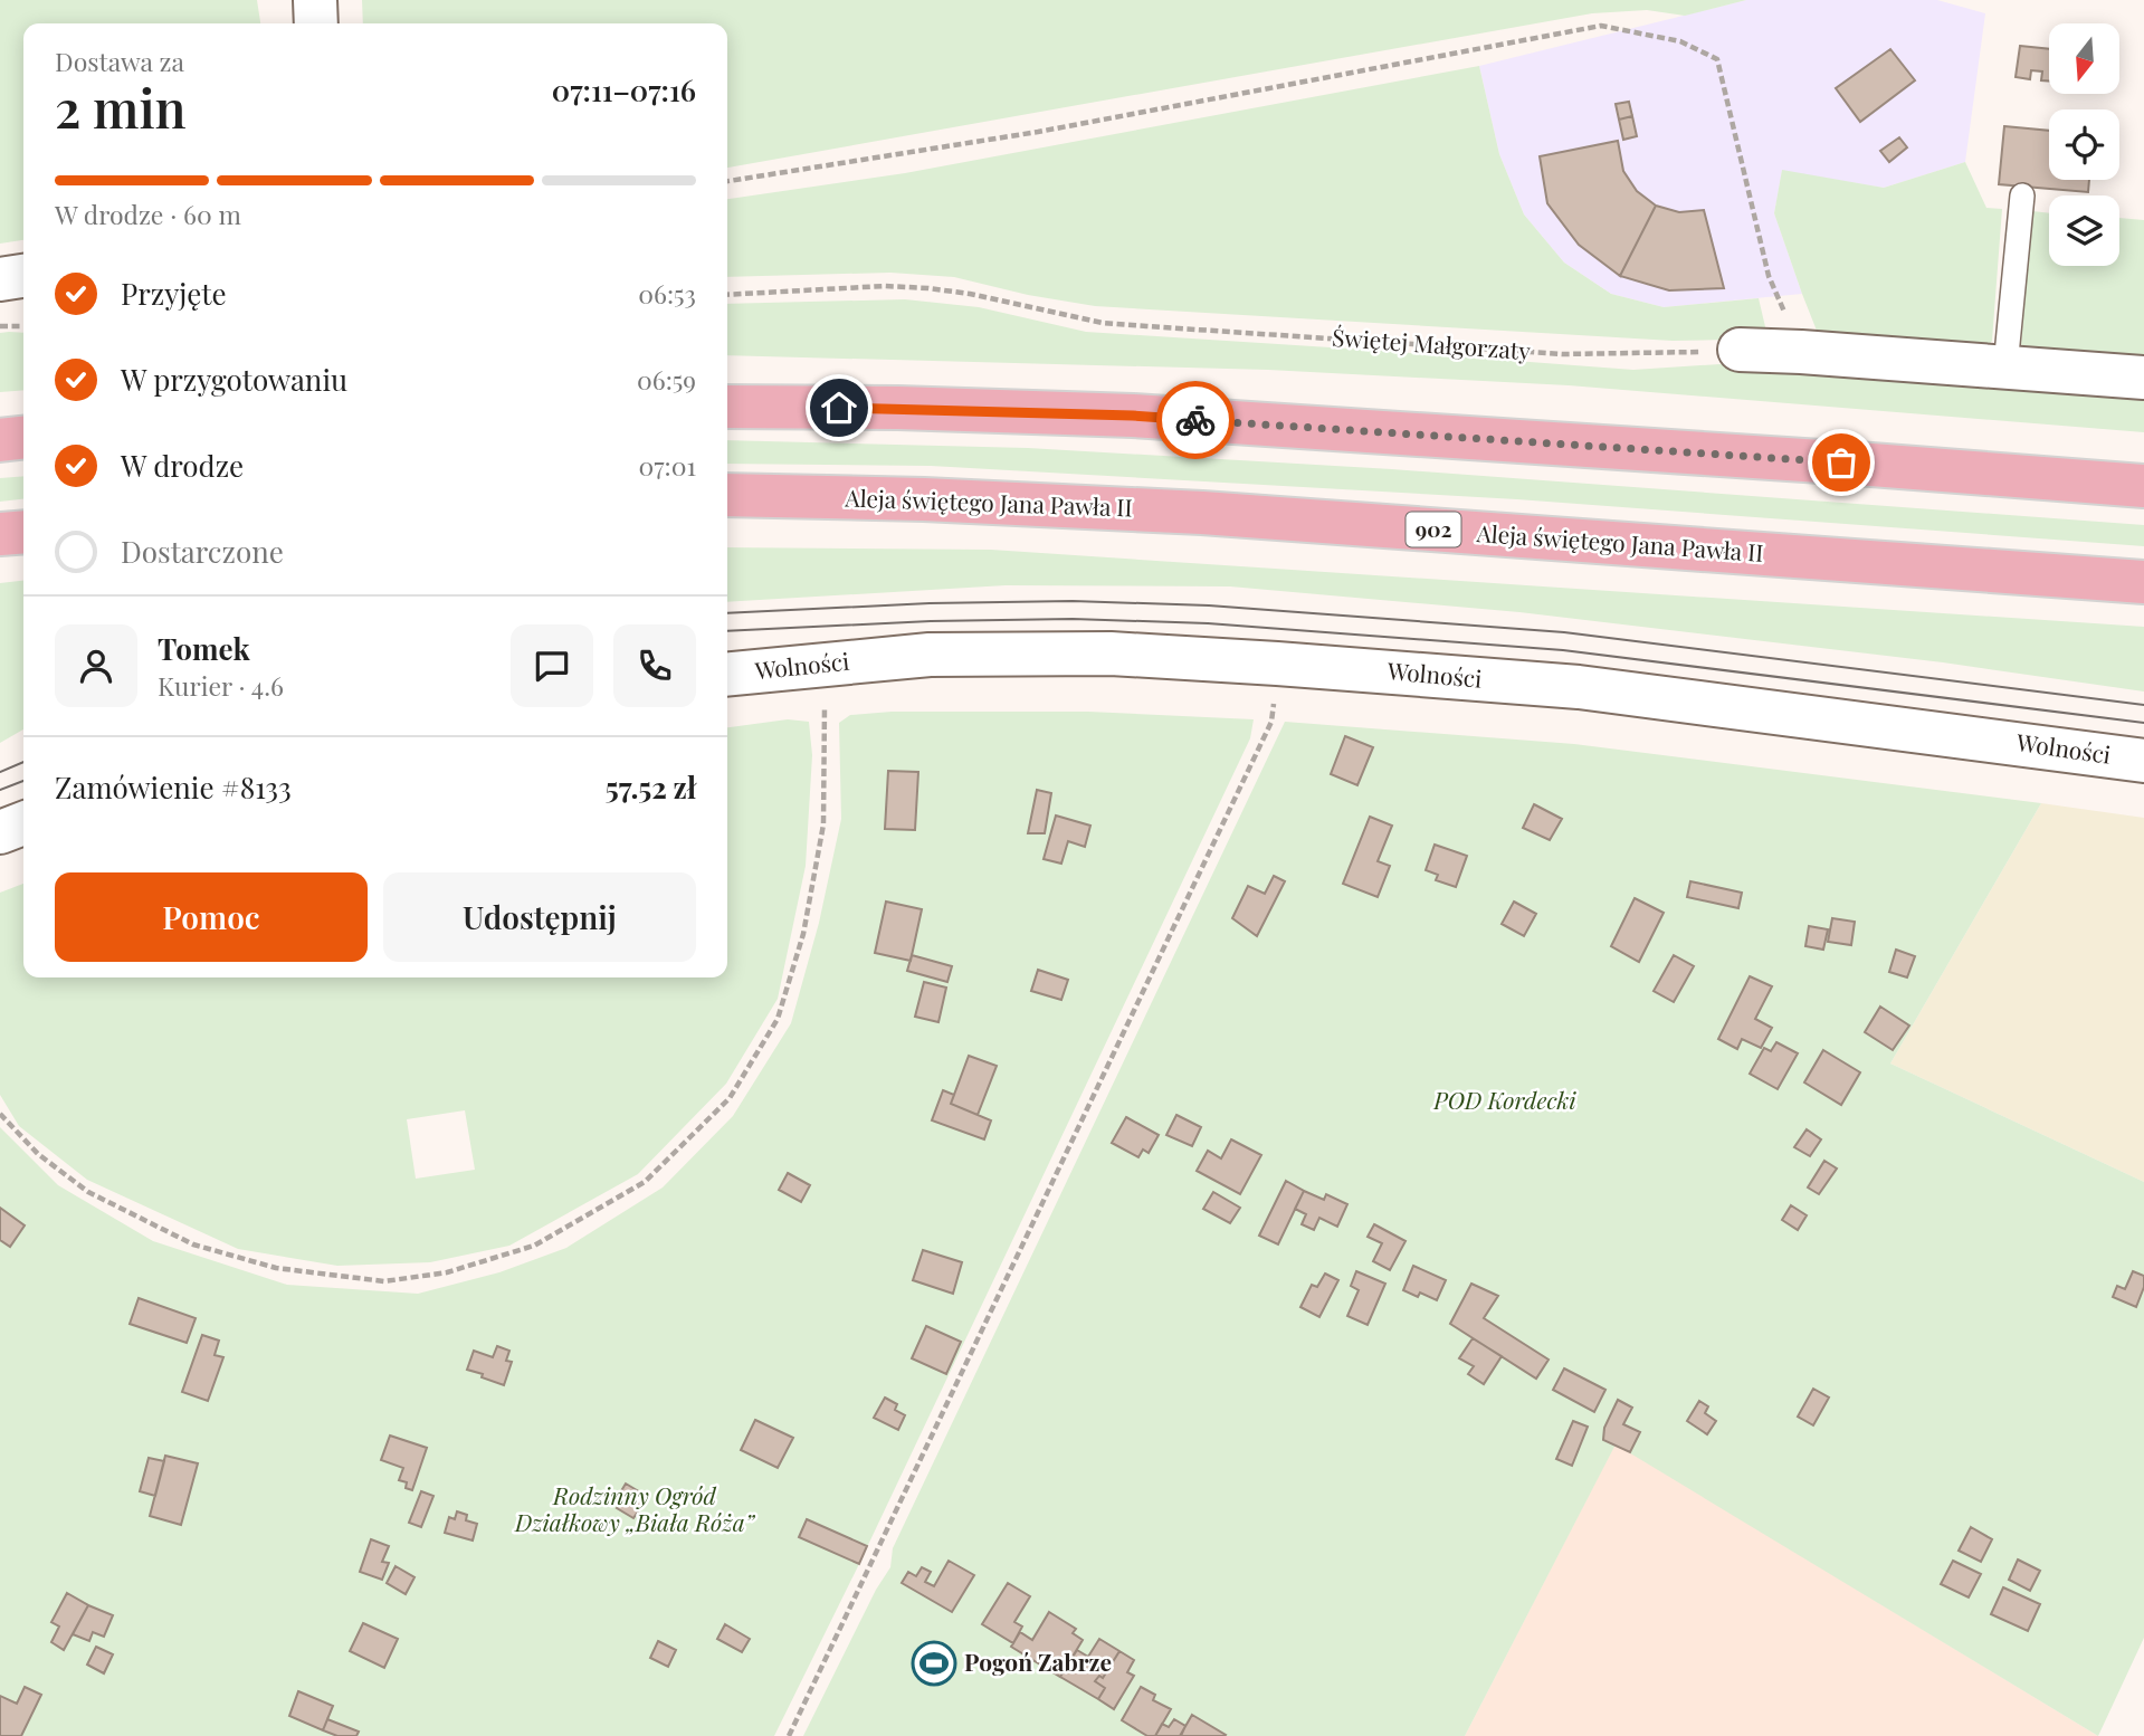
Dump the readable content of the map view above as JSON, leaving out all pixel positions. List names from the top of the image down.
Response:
{
  "streets": {
    "main road": ["Aleja świętego Jana Pawła II", "902"],
    "street": ["Wolności"],
    "path": ["Świętej Małgorzaty"]
  },
  "parks": ["POD Kordecki", "Rodzinny Ogród Działkowy „Biała Róża”"],
  "places": {
    "sports": ["Pogoń Zabrze"]
  },
  "north": "bottom",
  "page": {
    "heading": ["2 min", "Dostawa za", "07:11–07:16"],
    "panel": [
      "Tomek",
      "Kurier · 4.6",
      "Zamówienie #8133",
      "57.52 zł"
    ],
    "bar": "W drodze · 60 m",
    "list": [
      ["Przyjęte", "06:53"],
      ["W przygotowaniu", "06:59"],
      ["W drodze", "07:01"],
      "Dostarczone"
    ],
    "buttons": ["Pomoc", "Udostępnij"]
  }
}
